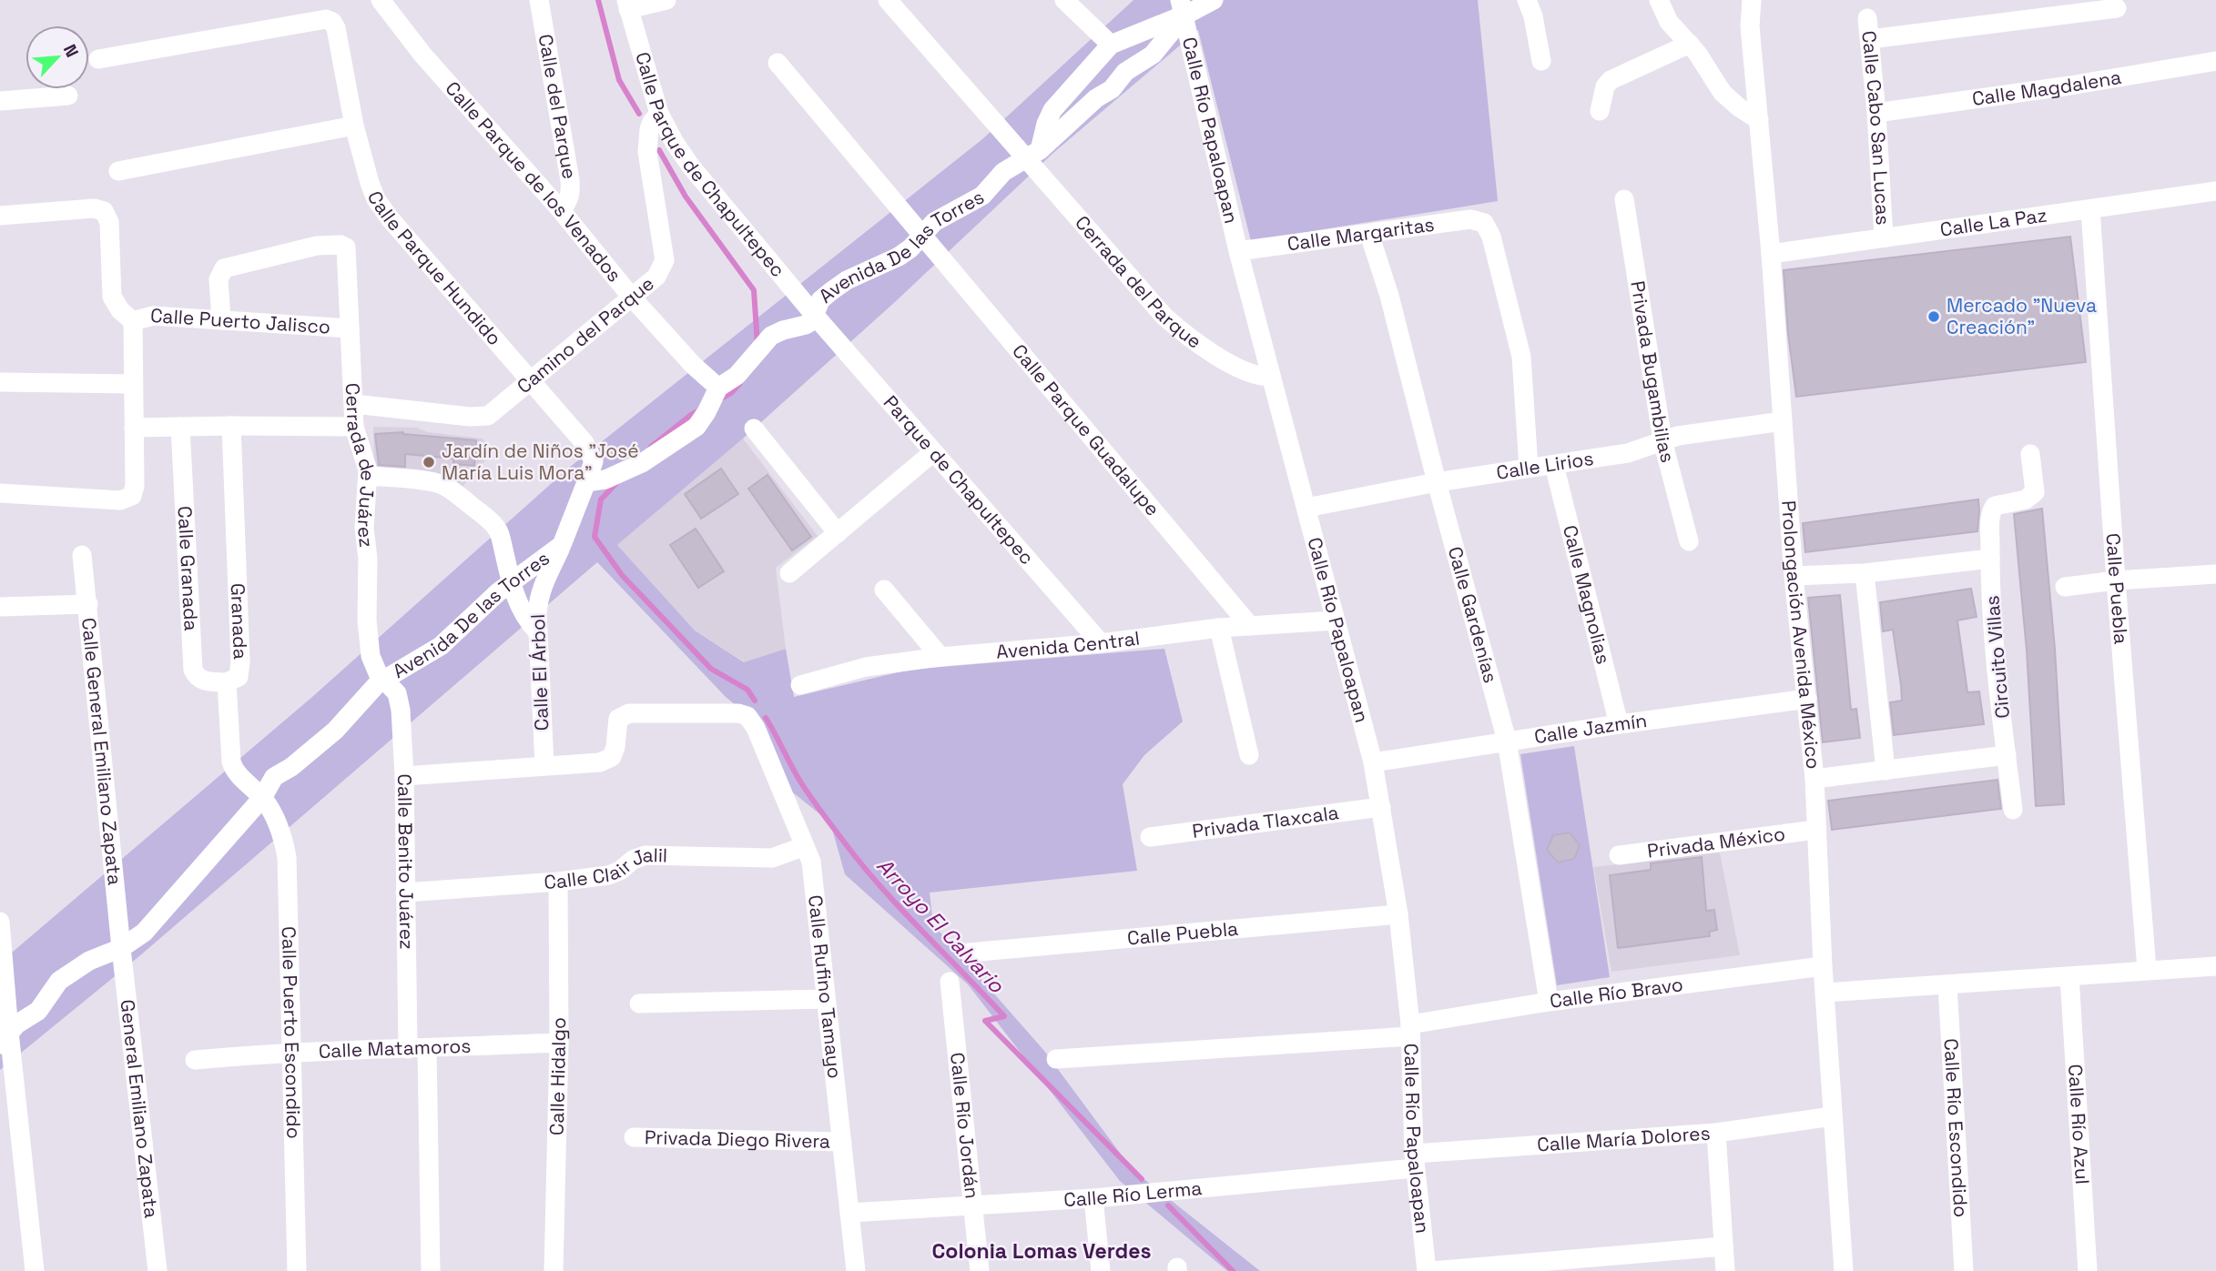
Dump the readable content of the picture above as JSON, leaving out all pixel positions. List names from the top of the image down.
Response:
{
  "streets": {
    "street": [
      "Calle Magdalena",
      "Calle del Parque",
      "Calle Cabo San Lucas",
      "Calle Río Papaloapan",
      "Calle Parque de Chapultepec",
      "Calle Parque de los Venados",
      "Calle La Paz",
      "Calle Margaritas",
      "Avenida De las Torres",
      "Calle Parque Hundido",
      "Cerrada del Parque",
      "Calle Puerto Jalisco",
      "Camino del Parque",
      "Privada Bugambilias",
      "Calle Parque Guadalupe",
      "Cerrada de Juárez",
      "Calle Lirios",
      "Parque de Chapultepec",
      "Calle Granada",
      "Calle Puebla",
      "Calle Magnolias",
      "Calle Gardenías",
      "Granada",
      "Prolongación Avenida México",
      "Avenida Central",
      "Circuito Villas",
      "Calle El Árbol",
      "Calle Jazmín",
      "Calle General Emiliano Zapata",
      "Privada Tlaxcala",
      "Privada México",
      "Calle Benito Juárez",
      "Calle Clair Jalil",
      "Calle Rufino Tamayo",
      "Calle Río Bravo",
      "Calle Puerto Escondido",
      "Calle Matamoros",
      "Calle Hidalgo",
      "General Emiliano Zapata",
      "Calle Río Azul",
      "Calle Río Jordán",
      "Calle Río Escondido",
      "Calle María Dolores",
      "Privada Diego Rivera",
      "Calle Río Lerma"
    ]
  },
  "crossings": [
    ["Calle Magdalena", "Calle Cabo San Lucas"],
    ["Calle del Parque", "Calle Parque de los Venados"],
    ["Calle Cabo San Lucas", "Calle La Paz"],
    ["Calle Río Papaloapan", "Calle Margaritas"],
    ["Calle Río Papaloapan", "Avenida De las Torres"],
    ["Calle Río Papaloapan", "Cerrada del Parque"],
    ["Calle Río Papaloapan", "Calle Lirios"],
    ["Calle Río Papaloapan", "Calle Puebla"],
    ["Calle Río Papaloapan", "Avenida Central"],
    ["Calle Río Papaloapan", "Calle Jazmín"],
    ["Calle Río Papaloapan", "Privada Tlaxcala"],
    ["Calle Río Papaloapan", "Calle Río Bravo"],
    ["Calle Río Papaloapan", "Calle María Dolores"],
    ["Calle Río Papaloapan", "Calle Río Lerma"],
    ["Calle Parque de Chapultepec", "Avenida De las Torres"],
    ["Calle Parque de Chapultepec", "Camino del Parque"],
    ["Calle Parque de Chapultepec", "Parque de Chapultepec"],
    ["Calle Parque de los Venados", "Avenida De las Torres"],
    ["Calle Parque de los Venados", "Camino del Parque"],
    ["Calle La Paz", "Calle Puebla"],
    ["Calle La Paz", "Prolongación Avenida México"],
    ["Calle Margaritas", "Calle Lirios"],
    ["Calle Margaritas", "Calle Gardenías"],
    ["Avenida De las Torres", "Calle Parque Hundido"],
    ["Avenida De las Torres", "Cerrada del Parque"],
    ["Avenida De las Torres", "Calle Parque Guadalupe"],
    ["Avenida De las Torres", "Cerrada de Juárez"],
    ["Avenida De las Torres", "Parque de Chapultepec"],
    ["Avenida De las Torres", "Granada"],
    ["Avenida De las Torres", "Calle El Árbol"],
    ["Avenida De las Torres", "Calle General Emiliano Zapata"],
    ["Avenida De las Torres", "Calle Benito Juárez"],
    ["Avenida De las Torres", "Calle Puerto Escondido"],
    ["Avenida De las Torres", "General Emiliano Zapata"],
    ["Calle Parque Hundido", "Camino del Parque"],
    ["Calle Puerto Jalisco", "Cerrada de Juárez"],
    ["Camino del Parque", "Cerrada de Juárez"],
    ["Privada Bugambilias", "Calle Lirios"],
    ["Calle Parque Guadalupe", "Avenida Central"],
    ["Cerrada de Juárez", "Calle Benito Juárez"],
    ["Calle Lirios", "Calle Magnolias"],
    ["Calle Lirios", "Calle Gardenías"],
    ["Calle Lirios", "Prolongación Avenida México"],
    ["Parque de Chapultepec", "Avenida Central"],
    ["Calle Granada", "Granada"],
    ["Calle Magnolias", "Calle Jazmín"],
    ["Calle Gardenías", "Calle Jazmín"],
    ["Calle Gardenías", "Calle Río Bravo"],
    ["Granada", "Calle Puerto Escondido"],
    ["Prolongación Avenida México", "Calle Jazmín"],
    ["Prolongación Avenida México", "Privada México"],
    ["Prolongación Avenida México", "Calle Río Bravo"],
    ["Prolongación Avenida México", "Calle María Dolores"],
    ["Calle El Árbol", "Calle Rufino Tamayo"],
    ["Calle General Emiliano Zapata", "General Emiliano Zapata"],
    ["Calle Benito Juárez", "Calle Clair Jalil"],
    ["Calle Benito Juárez", "Calle Matamoros"],
    ["Calle Clair Jalil", "Calle Rufino Tamayo"],
    ["Calle Clair Jalil", "Calle Hidalgo"],
    ["Calle Rufino Tamayo", "Privada Diego Rivera"],
    ["Calle Rufino Tamayo", "Calle Río Lerma"],
    ["Calle Puerto Escondido", "Calle Matamoros"],
    ["Calle Matamoros", "Calle Hidalgo"],
    ["Calle Río Jordán", "Calle Río Lerma"],
    ["Calle María Dolores", "Calle Río Lerma"]
  ],
  "districts": ["Colonia Lomas Verdes"],
  "water": ["Arroyo El Calvario"],
  "places": ["Mercado \"Nueva Creación\"", "Jardín de Niños \"José María Luis Mora\""],
  "north": "top right"
}
